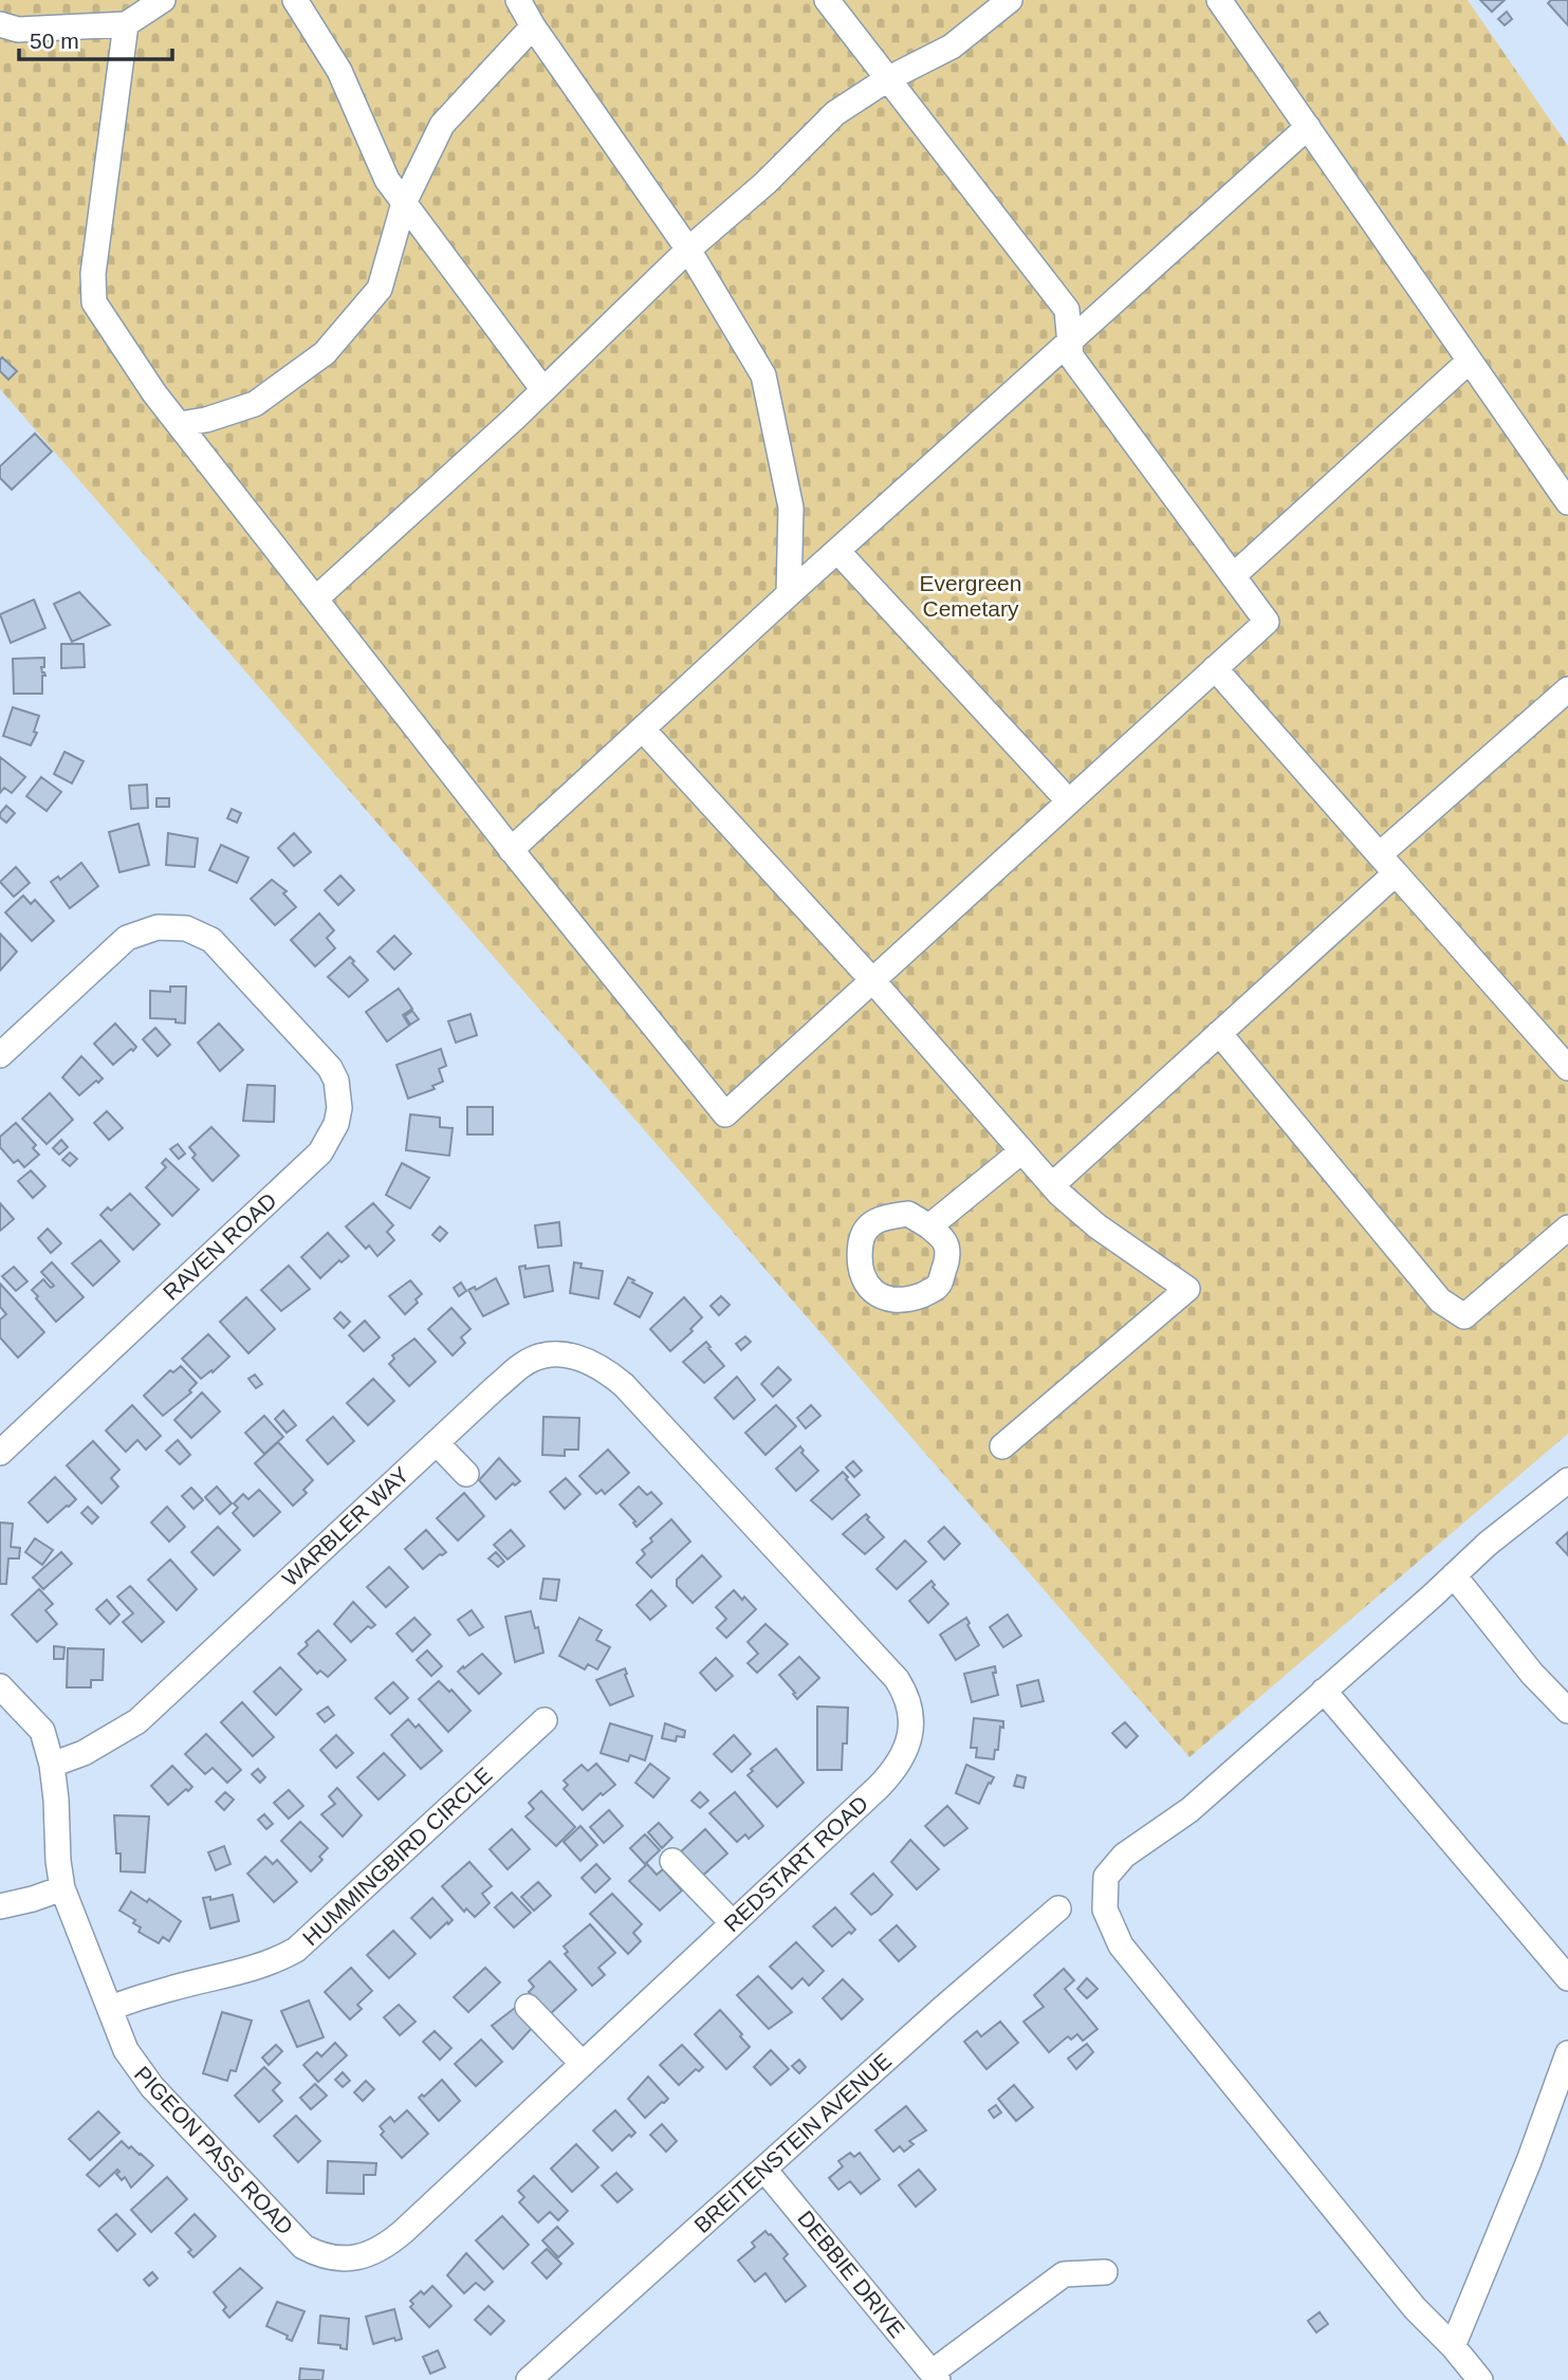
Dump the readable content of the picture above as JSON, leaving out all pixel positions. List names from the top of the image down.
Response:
{
  "streets": {
    "street": [
      "RAVEN ROAD",
      "WARBLER WAY",
      "HUMMINGBIRD CIRCLE",
      "REDSTART ROAD",
      "BREITENSTEIN AVENUE",
      "PIGEON PASS ROAD",
      "DEBBIE DRIVE"
    ]
  },
  "crossings": [
    ["WARBLER WAY", "REDSTART ROAD"],
    ["WARBLER WAY", "PIGEON PASS ROAD"],
    ["HUMMINGBIRD CIRCLE", "PIGEON PASS ROAD"],
    ["REDSTART ROAD", "PIGEON PASS ROAD"],
    ["BREITENSTEIN AVENUE", "DEBBIE DRIVE"]
  ],
  "parks": ["Evergreen Cemetary"],
  "scale_bar": "50 m"
}
